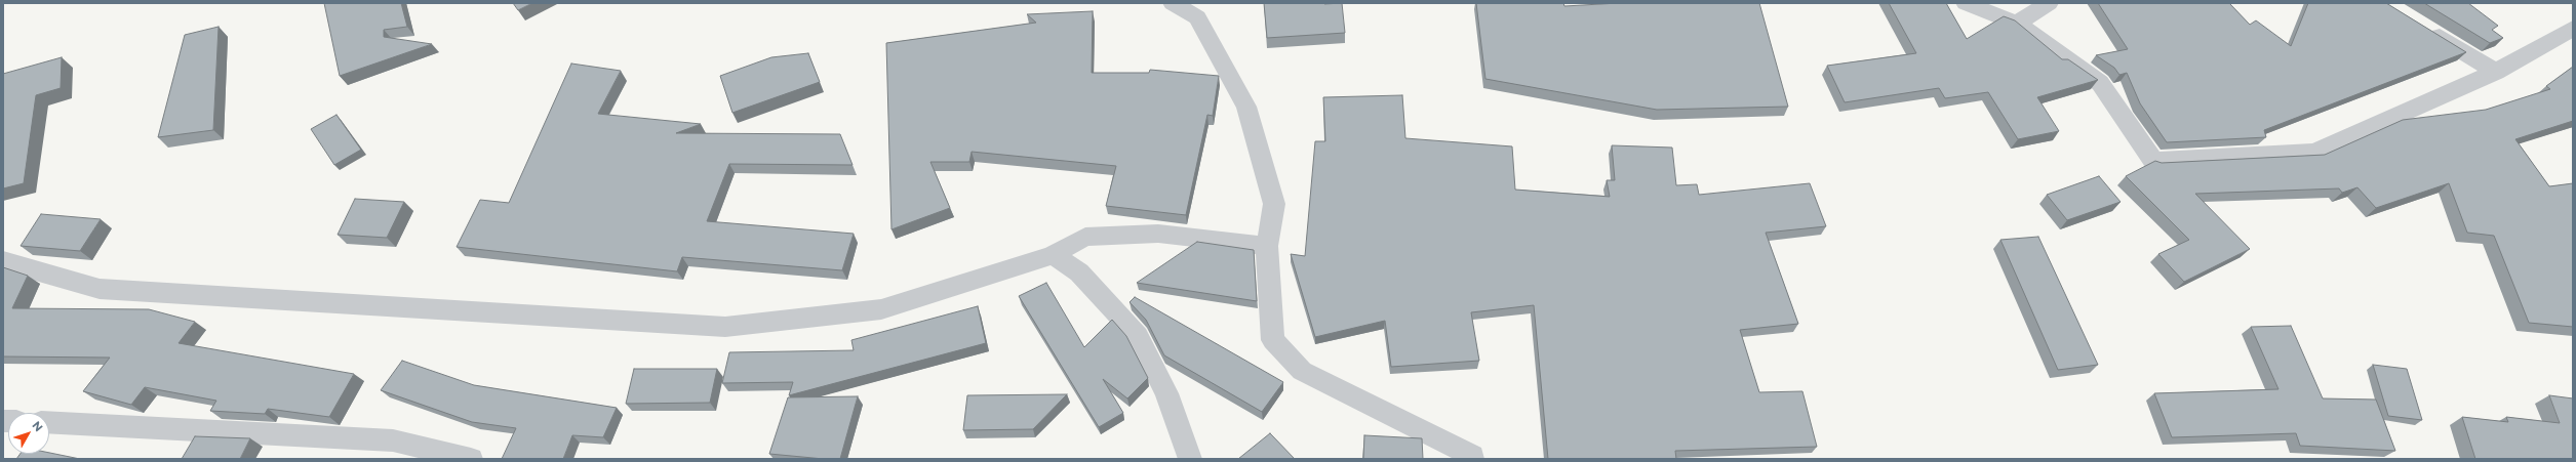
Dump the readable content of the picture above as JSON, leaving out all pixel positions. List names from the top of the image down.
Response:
{
  "north": "top right"
}
